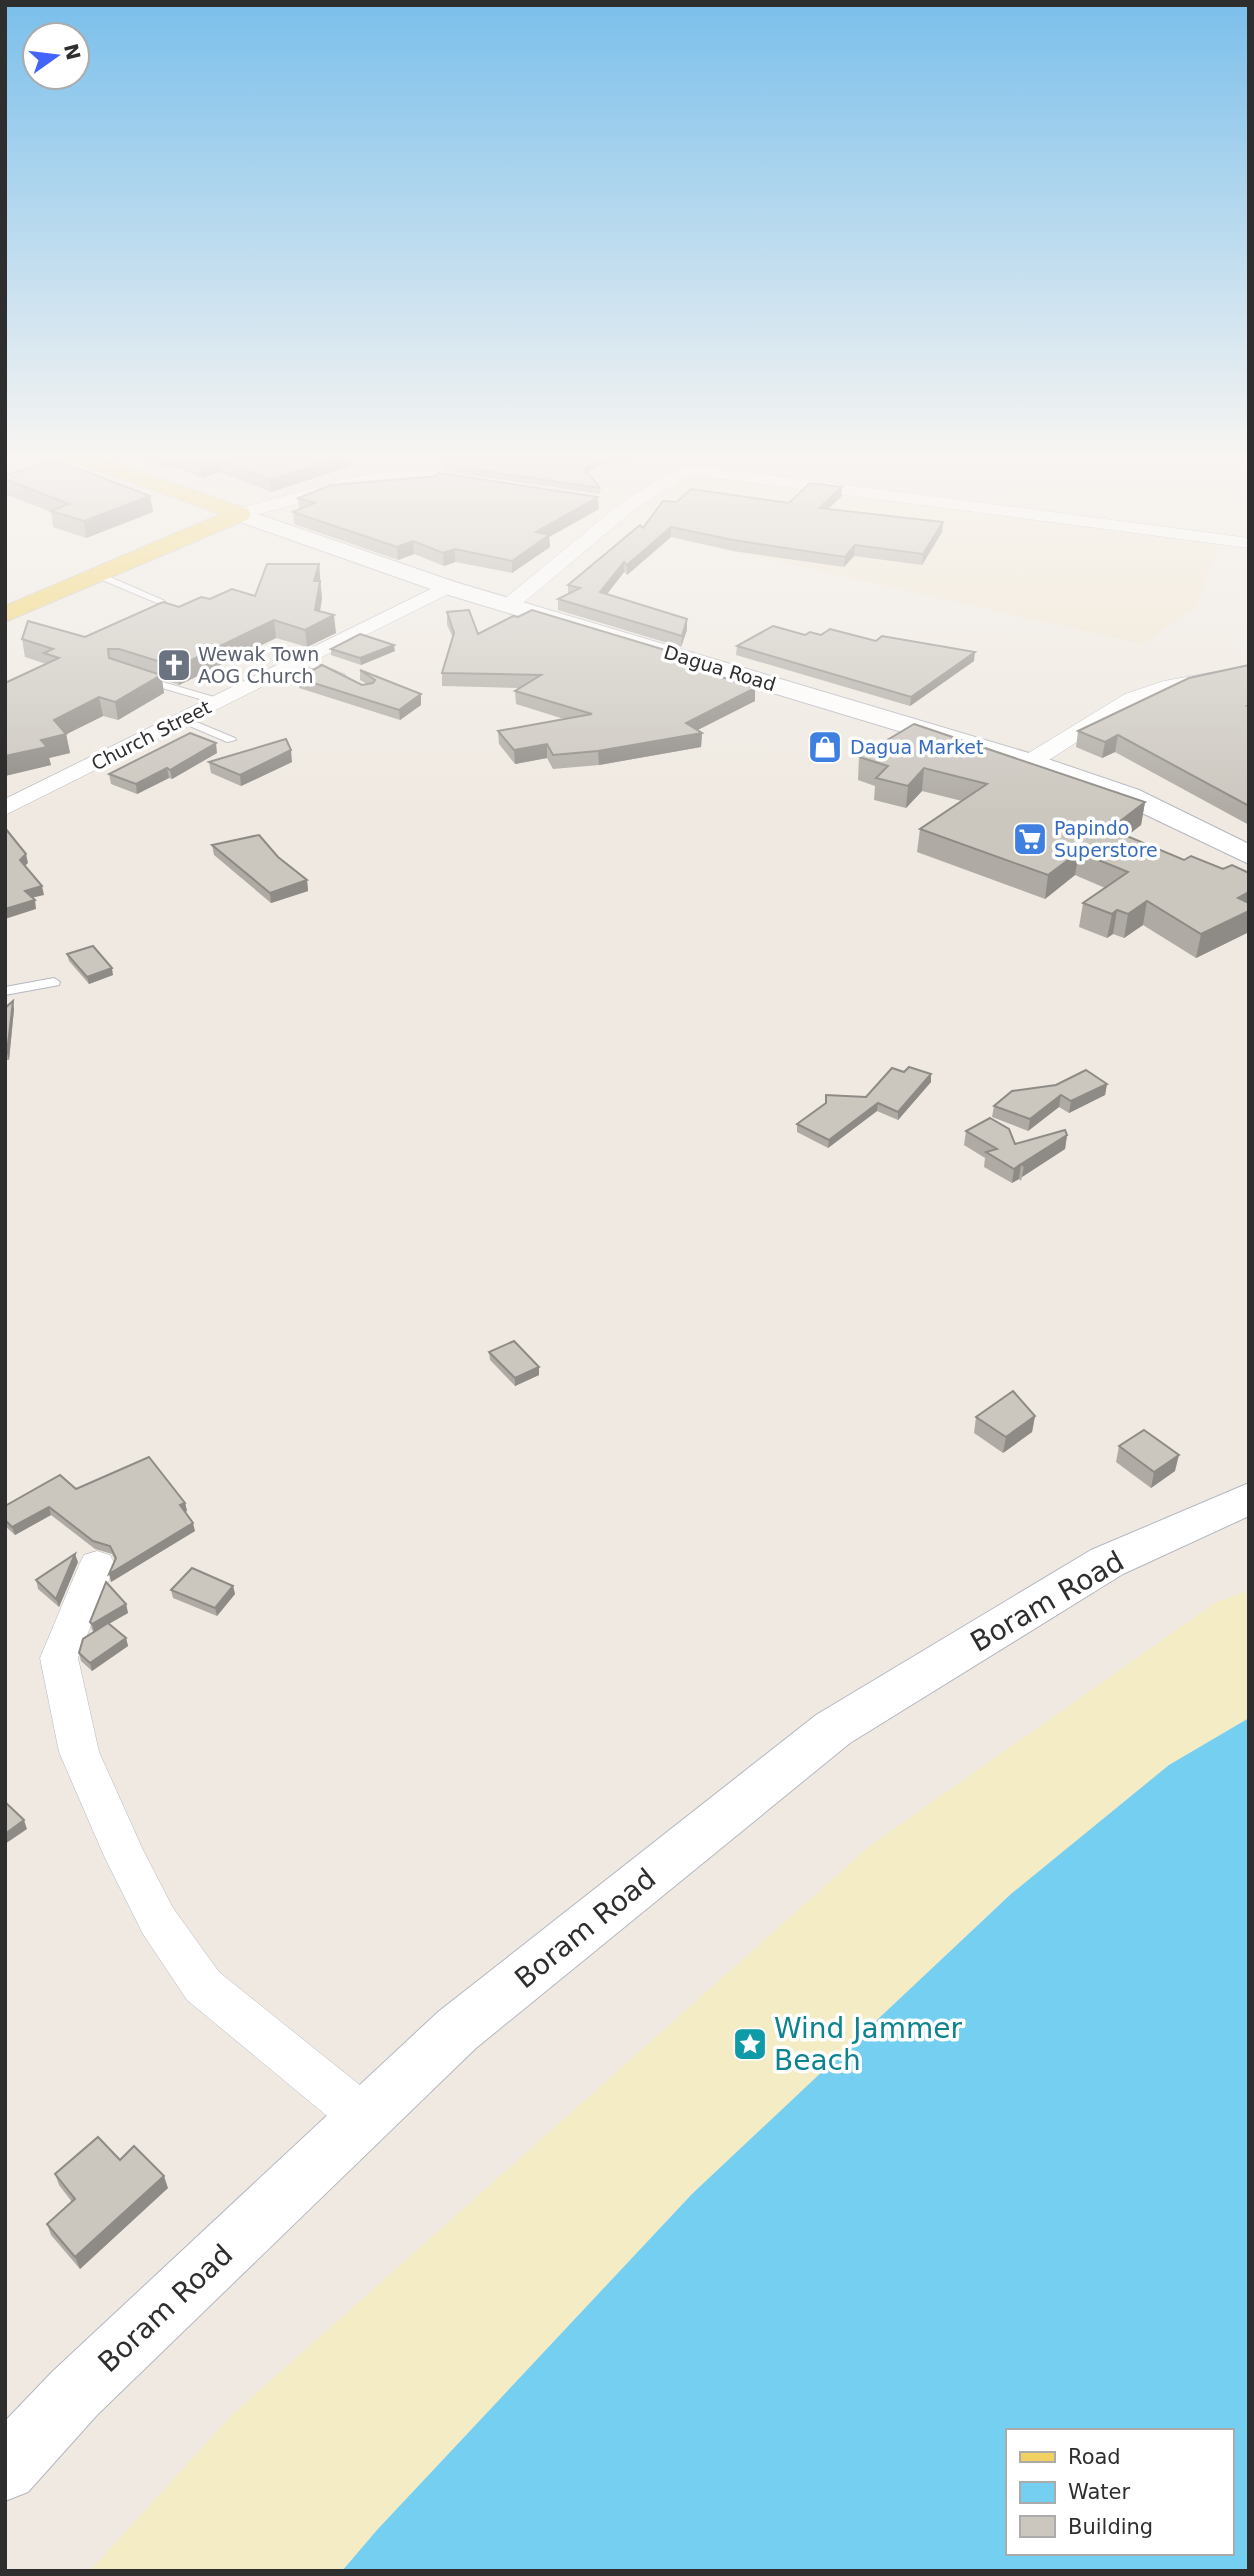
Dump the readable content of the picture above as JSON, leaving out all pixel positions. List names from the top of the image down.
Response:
{
  "streets": {
    "street": ["Dagua Road", "Church Street", "Boram Road"]
  },
  "crossings": [
    ["Dagua Road", "Church Street"]
  ],
  "places": {
    "church": ["Wewak Town AOG Church"],
    "shop": ["Dagua Market"],
    "supermarket": ["Papindo Superstore"],
    "place": ["Wind Jammer Beach"]
  },
  "legend": ["Road", "Water", "Building"],
  "north": "right"
}
